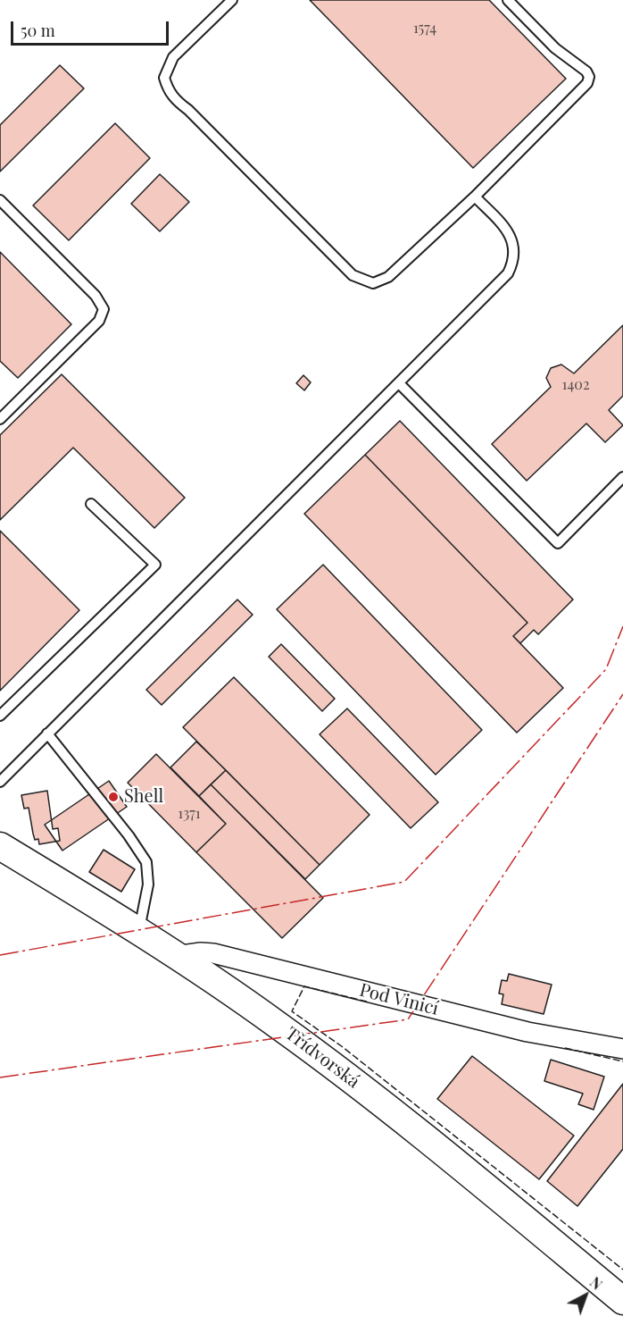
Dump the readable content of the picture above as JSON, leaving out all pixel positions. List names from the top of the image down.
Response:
{
  "streets": {
    "main road": ["Třídvorská"],
    "street": ["Pod Vinicí"]
  },
  "crossings": [
    ["Pod Vinicí", "Třídvorská"]
  ],
  "places": ["Shell"],
  "house_numbers": ["1574", "1402", "1371"],
  "scale_bar": "50 m",
  "north": "top right"
}
